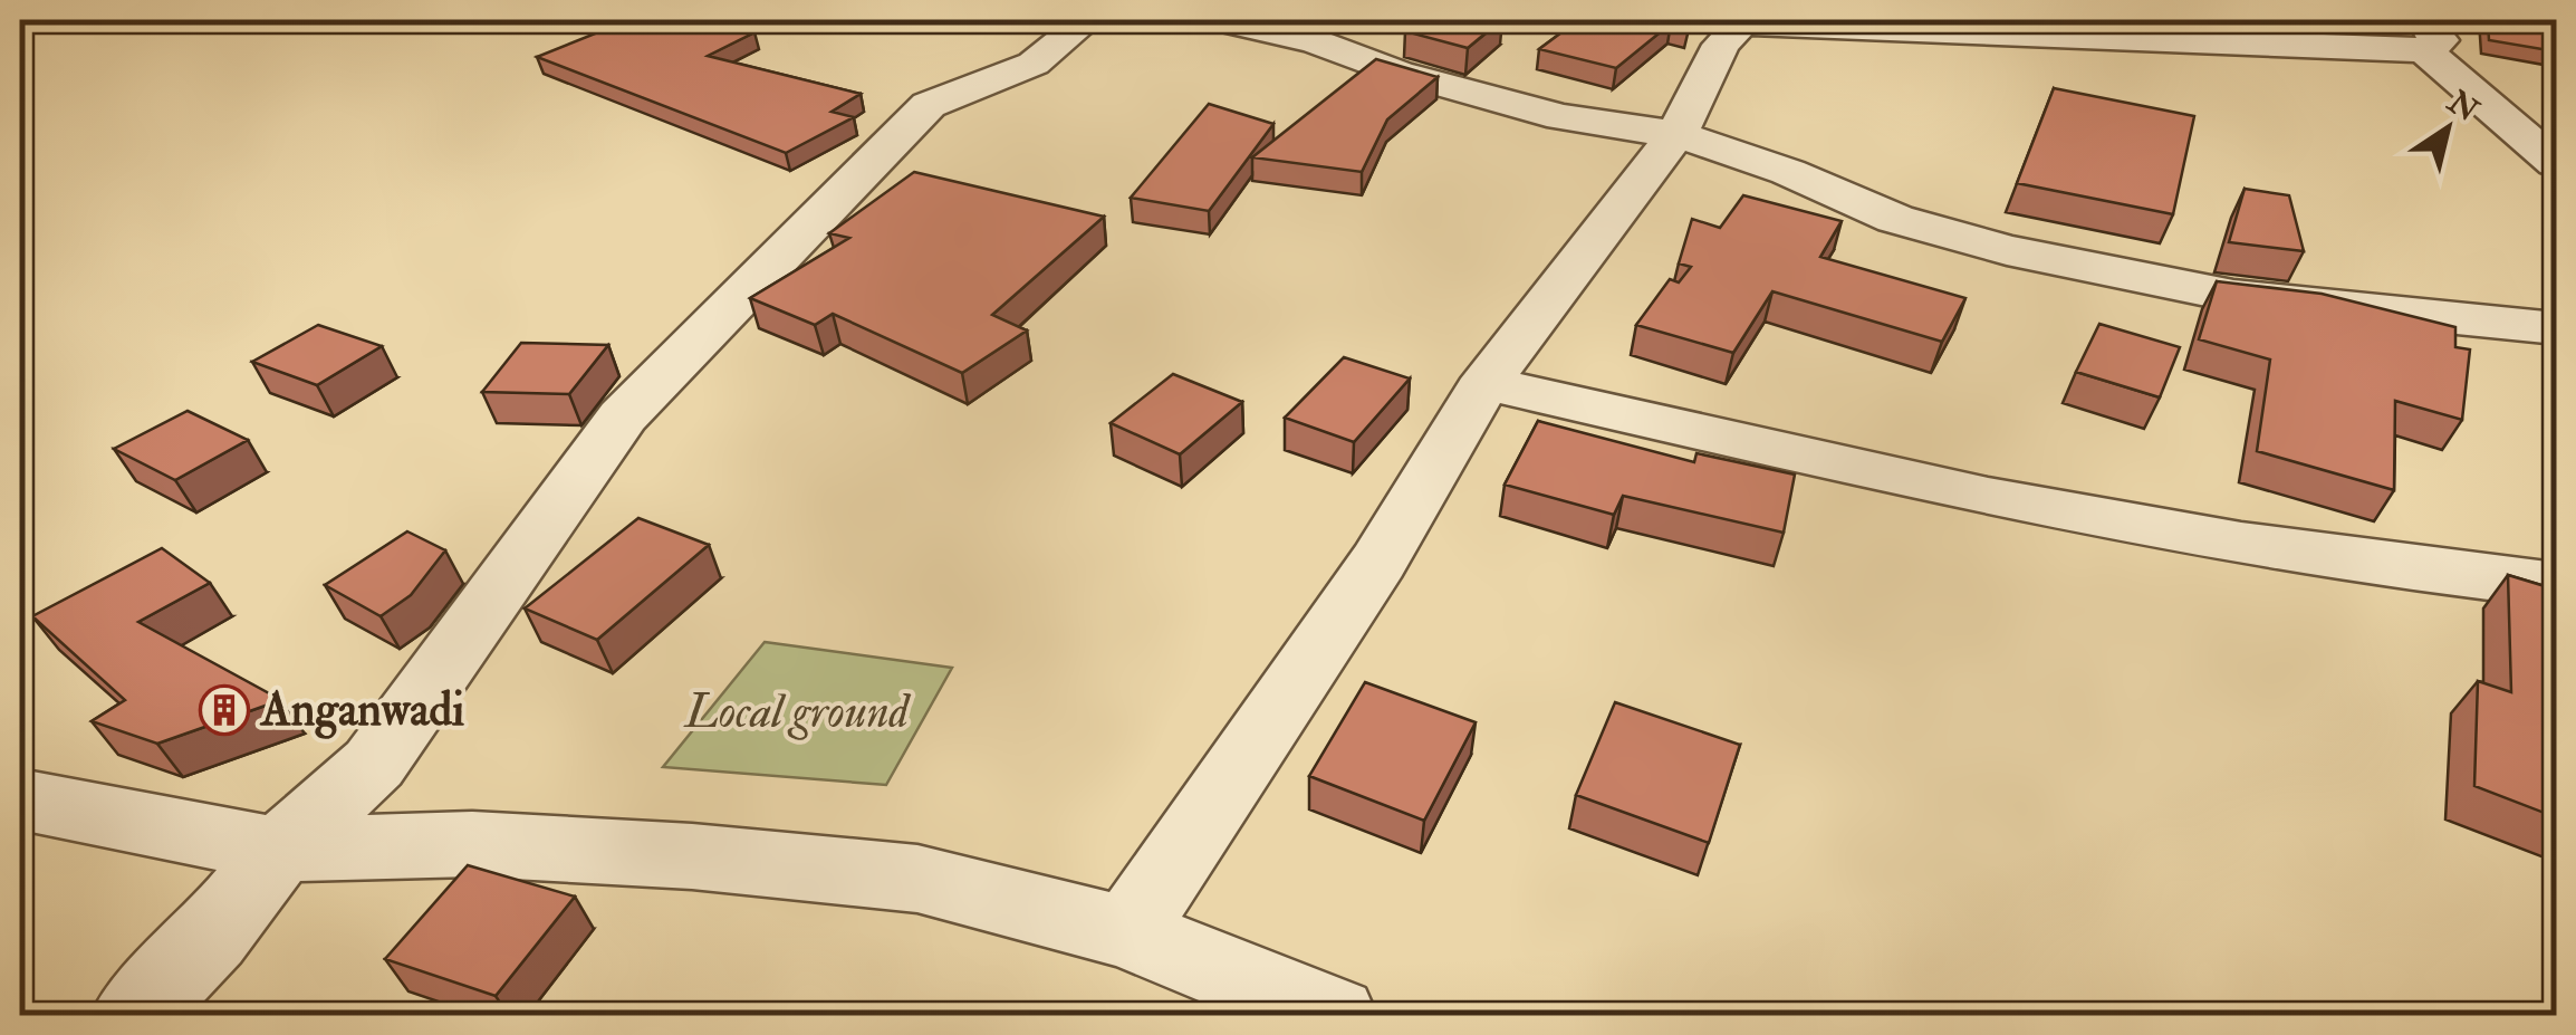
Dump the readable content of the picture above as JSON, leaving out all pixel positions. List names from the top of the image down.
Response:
{
  "parks": ["Local ground"],
  "places": {
    "building": ["Anganwadi"]
  },
  "north": "top right"
}
